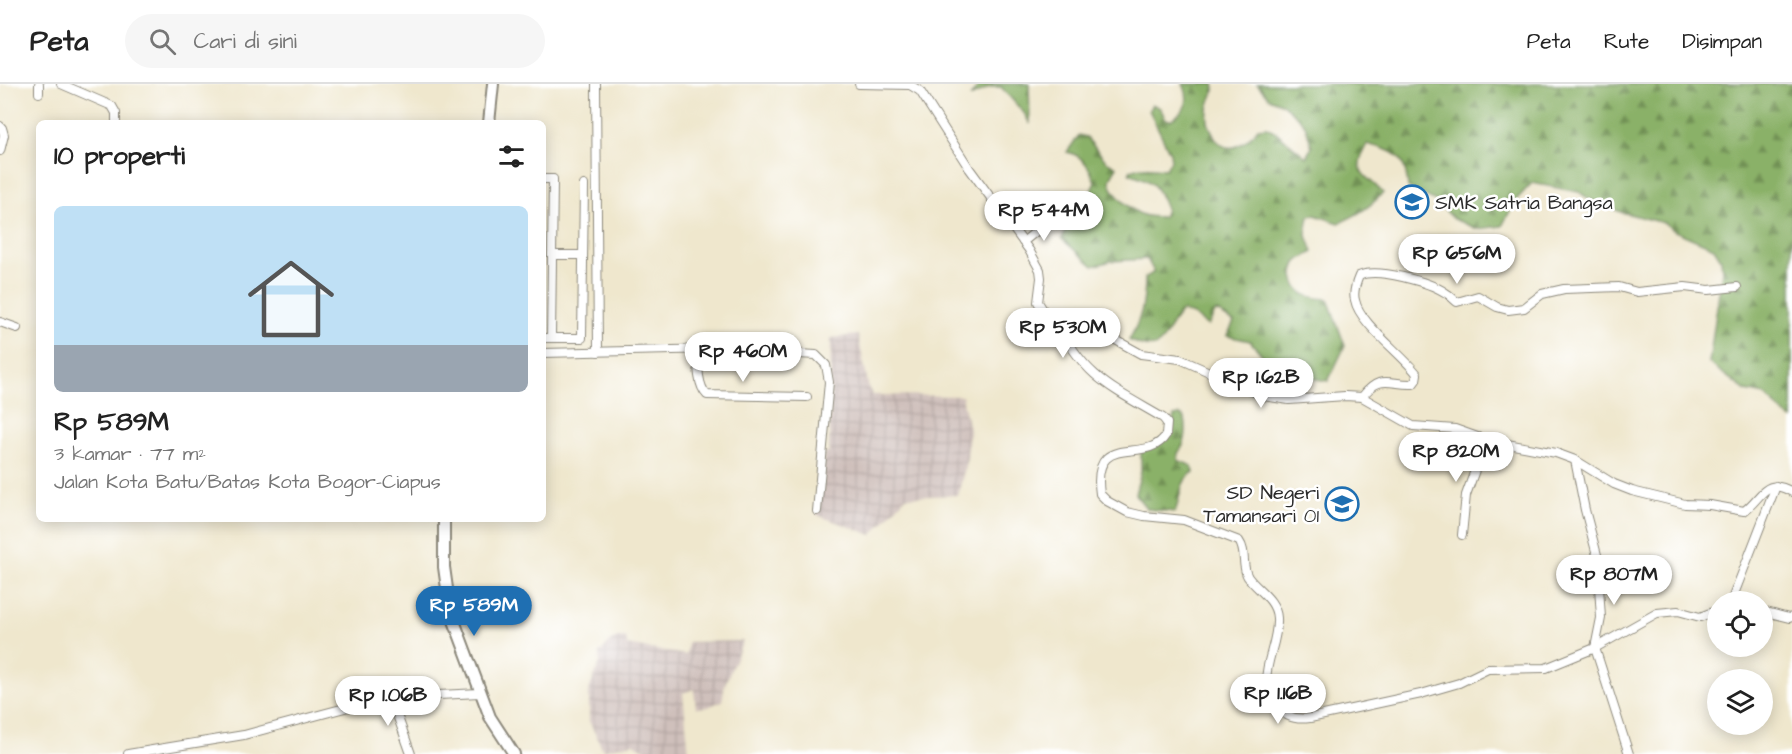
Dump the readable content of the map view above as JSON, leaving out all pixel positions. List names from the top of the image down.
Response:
{
  "places": {
    "school or university": ["SMK Satria Bangsa", "SD Negeri Tamansari 01"]
  },
  "page": {
    "header": "Peta",
    "search": "Cari di sini",
    "nav": ["Peta", "Rute", "Disimpan"],
    "heading": "10 properti",
    "price": [
      "Rp 544M",
      "Rp 656M",
      "Rp 530M",
      "Rp 460M",
      "Rp 1.62B",
      "Rp 820M",
      "Rp 807M",
      "Rp 589M",
      "Rp 1.16B",
      "Rp 1.06B"
    ],
    "list": [
      {
        "name": "Rp 589M",
        "note": "3 kamar · 77 m² · Jalan Kota Batu/Batas Kota Bogor–Ciapus"
      }
    ]
  }
}
